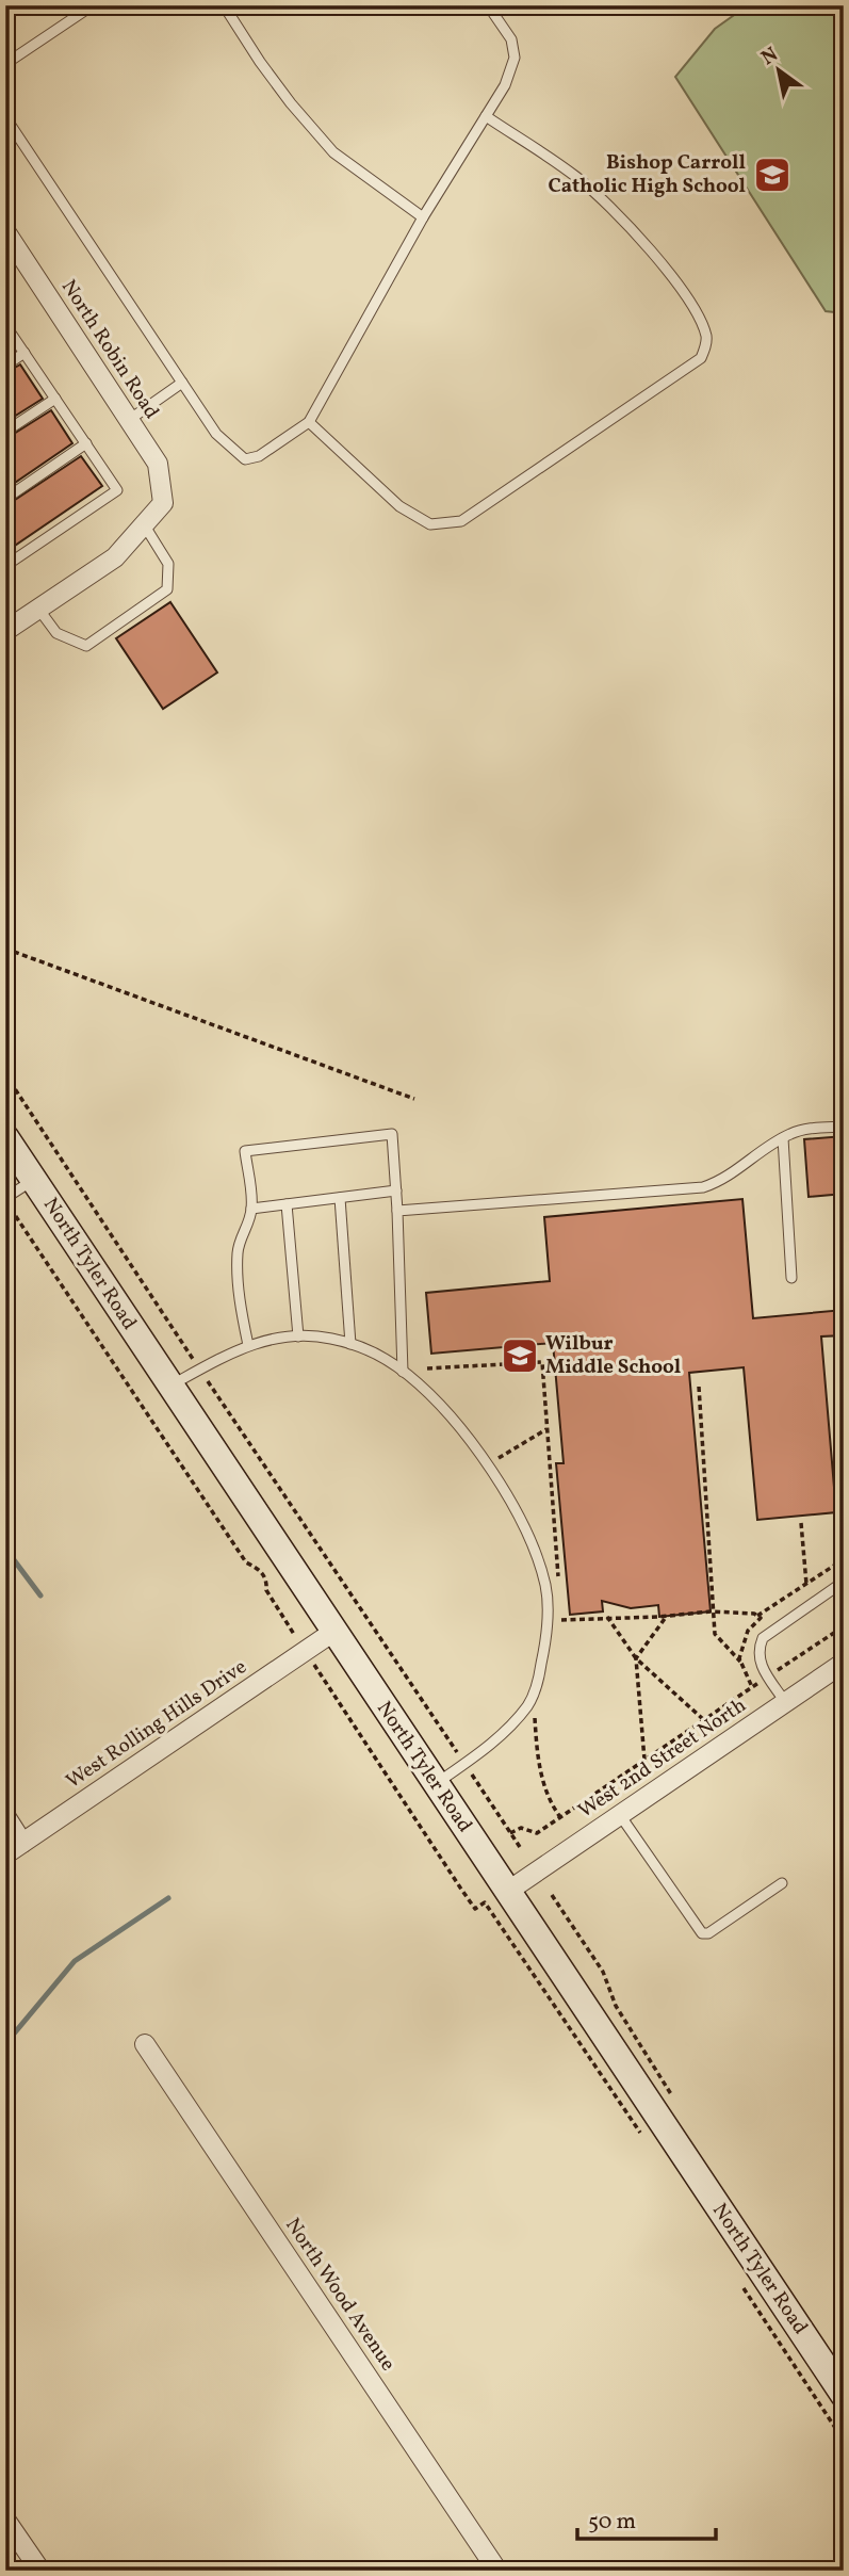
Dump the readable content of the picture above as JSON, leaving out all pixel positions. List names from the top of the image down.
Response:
{
  "streets": {
    "main road": ["North Tyler Road"],
    "street": [
      "North Robin Road",
      "West Rolling Hills Drive",
      "West 2nd Street North",
      "North Wood Avenue"
    ]
  },
  "crossings": [
    ["North Tyler Road", "West Rolling Hills Drive"],
    ["North Tyler Road", "West 2nd Street North"]
  ],
  "places": {
    "school or university": ["Bishop Carroll Catholic High School", "Wilbur Middle School"]
  },
  "scale_bar": "50 m",
  "north": "top left"
}
